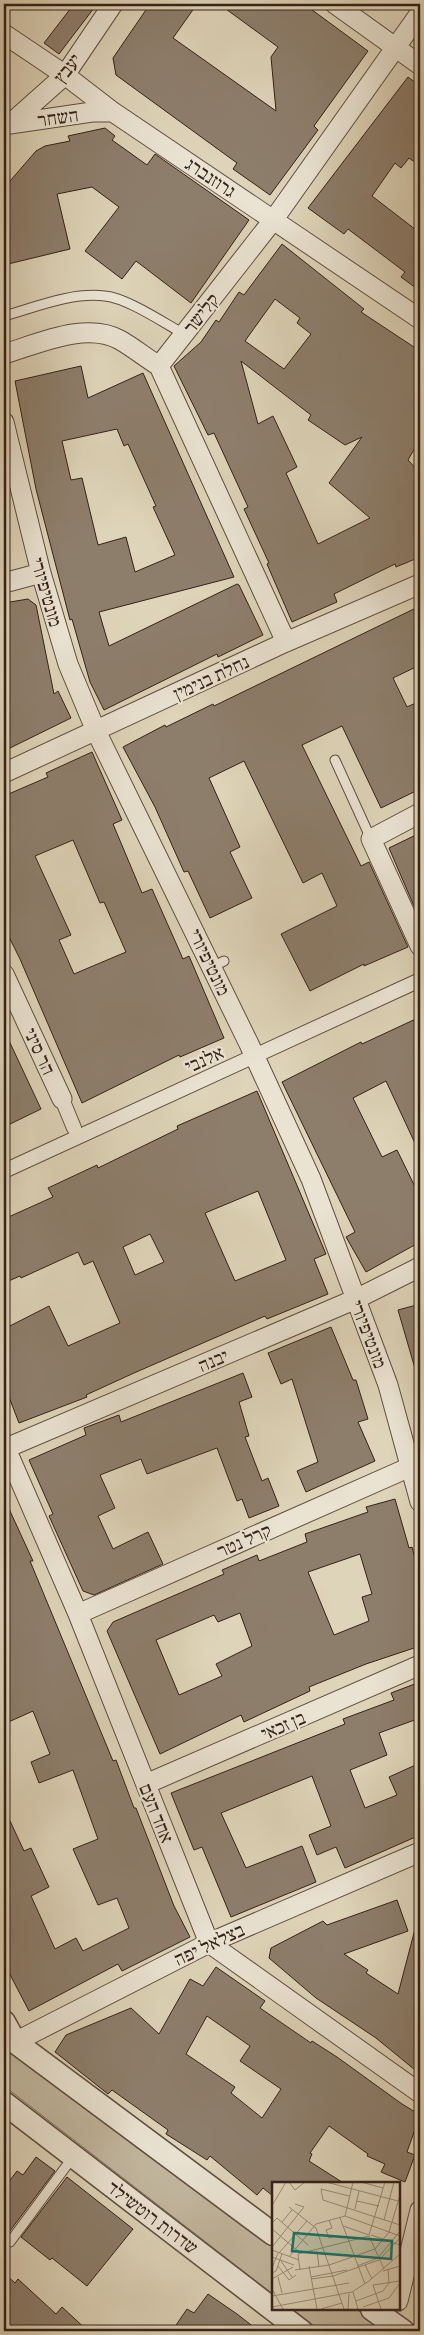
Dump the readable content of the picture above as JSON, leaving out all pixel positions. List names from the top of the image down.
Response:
{
  "streets": {
    "street": [
      "יעבץ",
      "השחר",
      "גרוזנברג",
      "קלישר",
      "מונטיפיורי",
      "נחלת בנימין",
      "הר סיני",
      "אלנבי",
      "יבנה",
      "קרל נטר",
      "בן זכאי",
      "אחד העם",
      "בצלאל יפה",
      "שדרות רוטשילד"
    ]
  },
  "crossings": [
    ["יעבץ", "השחר"],
    ["יעבץ", "גרוזנברג"],
    ["השחר", "גרוזנברג"],
    ["גרוזנברג", "קלישר"],
    ["מונטיפיורי", "נחלת בנימין"],
    ["מונטיפיורי", "אלנבי"],
    ["מונטיפיורי", "יבנה"],
    ["מונטיפיורי", "קרל נטר"],
    ["יבנה", "אחד העם"],
    ["קרל נטר", "אחד העם"],
    ["בן זכאי", "אחד העם"],
    ["אחד העם", "בצלאל יפה"]
  ]
}
